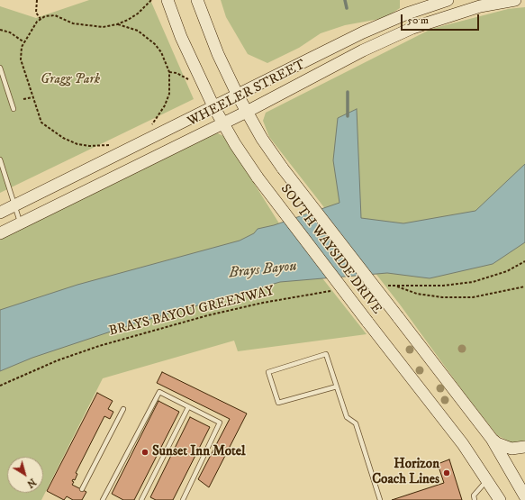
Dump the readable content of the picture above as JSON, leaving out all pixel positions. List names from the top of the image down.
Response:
{
  "streets": {
    "main road": ["WHEELER STREET", "SOUTH WAYSIDE DRIVE"],
    "path": ["BRAYS BAYOU GREENWAY"]
  },
  "crossings": [
    ["WHEELER STREET", "SOUTH WAYSIDE DRIVE"]
  ],
  "water": ["Brays Bayou"],
  "parks": ["Gragg Park"],
  "places": ["Sunset Inn Motel", "Horizon Coach Lines"],
  "scale_bar": "50 m",
  "north": "bottom right"
}
